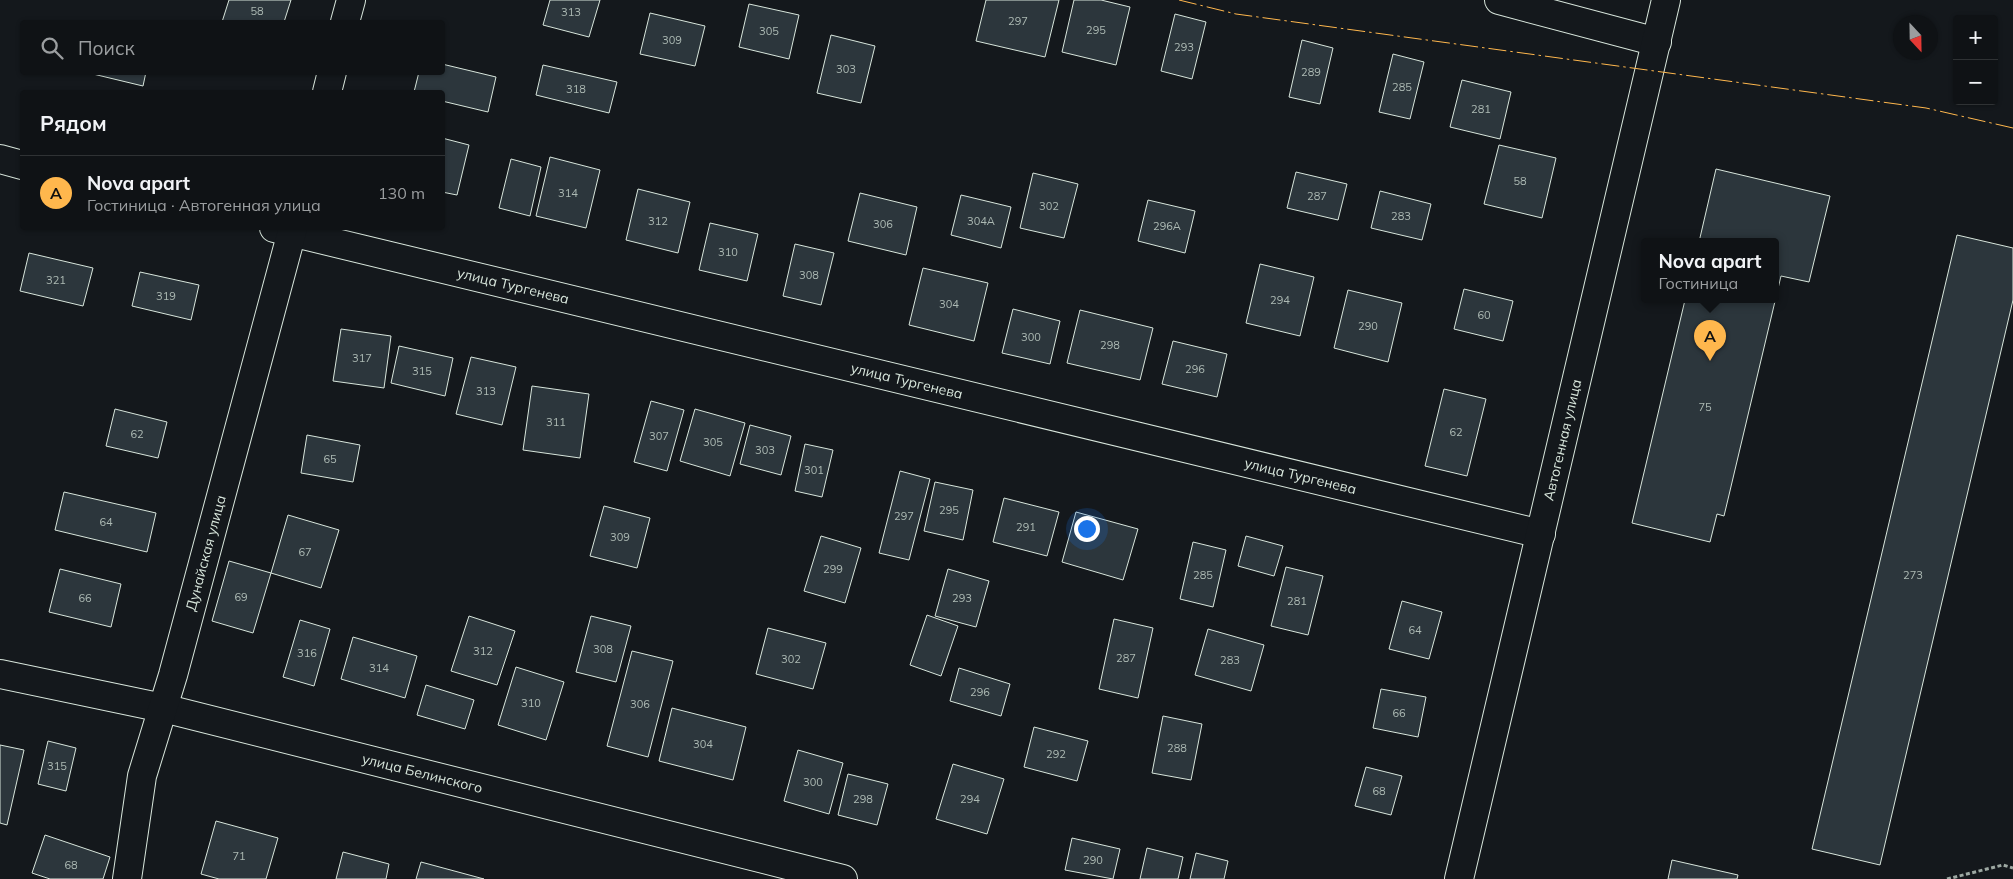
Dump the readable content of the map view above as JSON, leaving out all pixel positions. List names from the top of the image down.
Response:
{
  "streets": {
    "street": [
      "улица Тургенева",
      "Автогенная улица",
      "Дунайская улица",
      "улица Белинского"
    ]
  },
  "crossings": [
    ["улица Тургенева", "Автогенная улица"],
    ["Дунайская улица", "улица Белинского"]
  ],
  "house_numbers": [
    "58",
    "313",
    "297",
    "295",
    "305",
    "309",
    "293",
    "303",
    "289",
    "285",
    "318",
    "281",
    "58",
    "314",
    "287",
    "302",
    "283",
    "312",
    "304А",
    "306",
    "296А",
    "310",
    "308",
    "321",
    "319",
    "294",
    "304",
    "60",
    "290",
    "300",
    "298",
    "317",
    "296",
    "315",
    "313",
    "75",
    "311",
    "62",
    "62",
    "307",
    "305",
    "303",
    "65",
    "301",
    "295",
    "297",
    "64",
    "291",
    "309",
    "67",
    "299",
    "285",
    "273",
    "69",
    "66",
    "293",
    "281",
    "64",
    "308",
    "312",
    "316",
    "287",
    "302",
    "283",
    "314",
    "296",
    "310",
    "306",
    "66",
    "304",
    "288",
    "292",
    "315",
    "300",
    "68",
    "298",
    "294",
    "71",
    "290",
    "68"
  ],
  "north": "bottom",
  "page": {
    "map_buttons": ["+", "−"],
    "search": "Поиск",
    "heading": "Рядом",
    "list": [
      {
        "mark": "A",
        "name": "Nova apart",
        "note": "Гостиница · Автогенная улица",
        "value": "130 m"
      }
    ],
    "popup": ["Nova apart", "Гостиница"],
    "pins": "A"
  }
}
